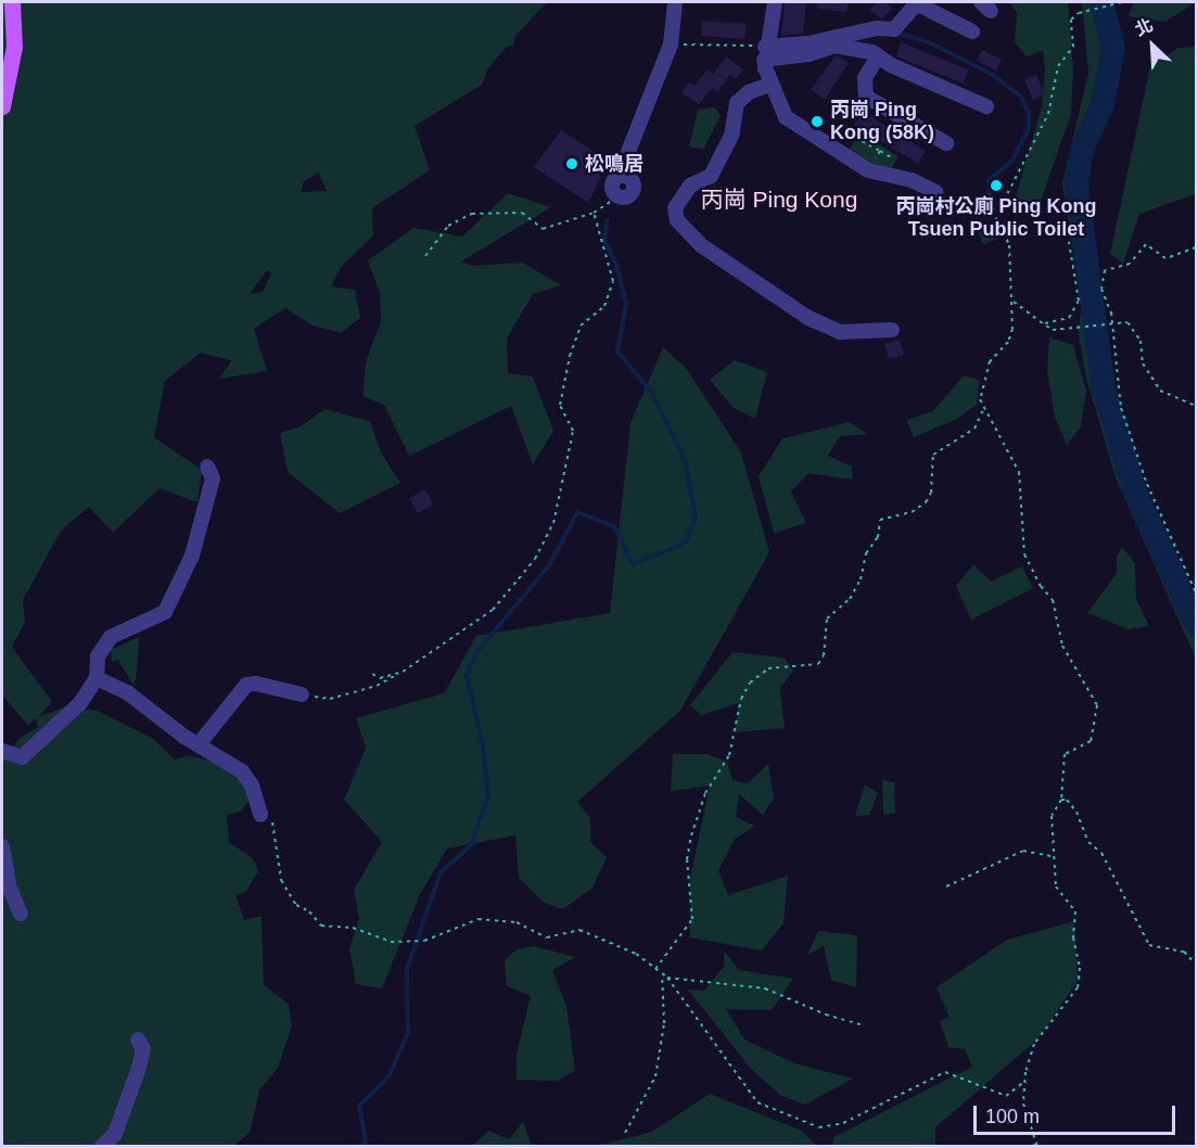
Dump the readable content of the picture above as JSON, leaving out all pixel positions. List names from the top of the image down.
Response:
{
  "districts": ["丙崗 Ping Kong"],
  "places": ["丙崗 Ping Kong (58K)", "松鳴居", "丙崗村公廁 Ping Kong Tsuen Public Toilet"],
  "scale_bar": "100 m",
  "north": "top left"
}
